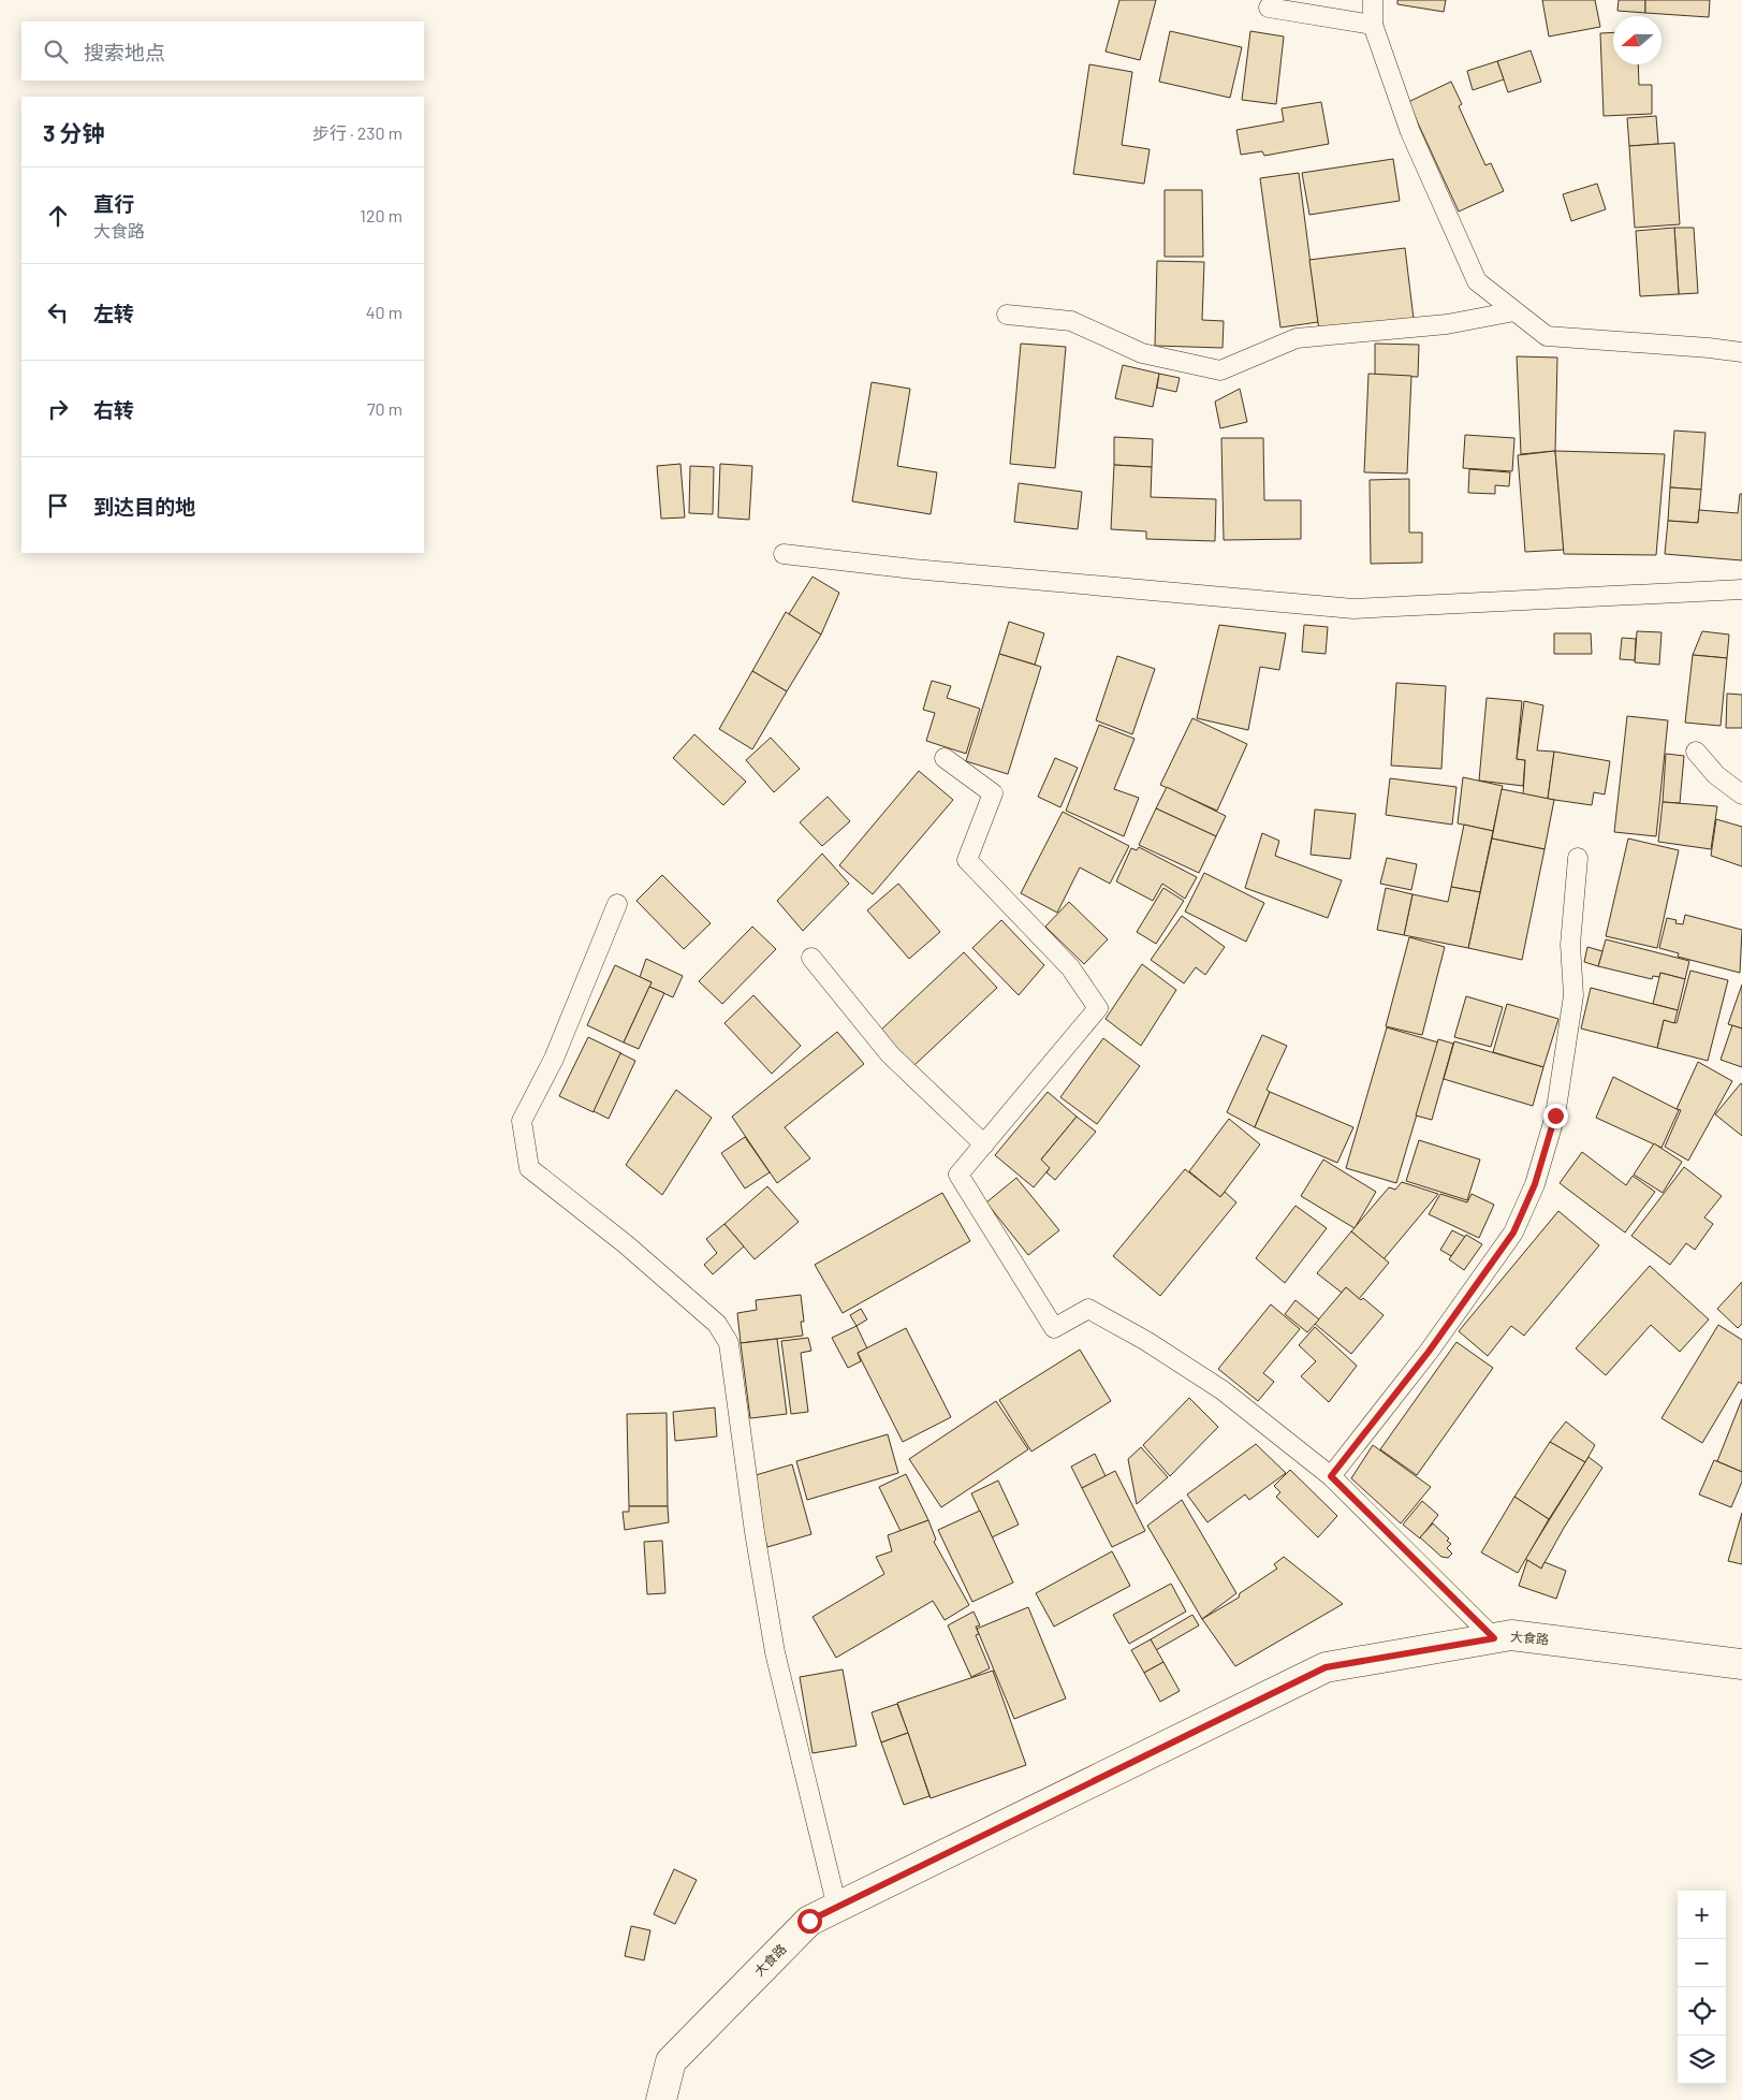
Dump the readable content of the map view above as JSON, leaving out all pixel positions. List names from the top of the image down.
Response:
{
  "streets": {
    "street": ["大食路"]
  },
  "north": "left",
  "page": {
    "search": "搜索地点",
    "heading": ["3 分钟", "步行 · 230 m"],
    "list": [
      ["直行", "大食路", "120 m"],
      ["左转", "40 m"],
      ["右转", "70 m"],
      "到达目的地"
    ],
    "map_buttons": ["+", "−"]
  }
}
